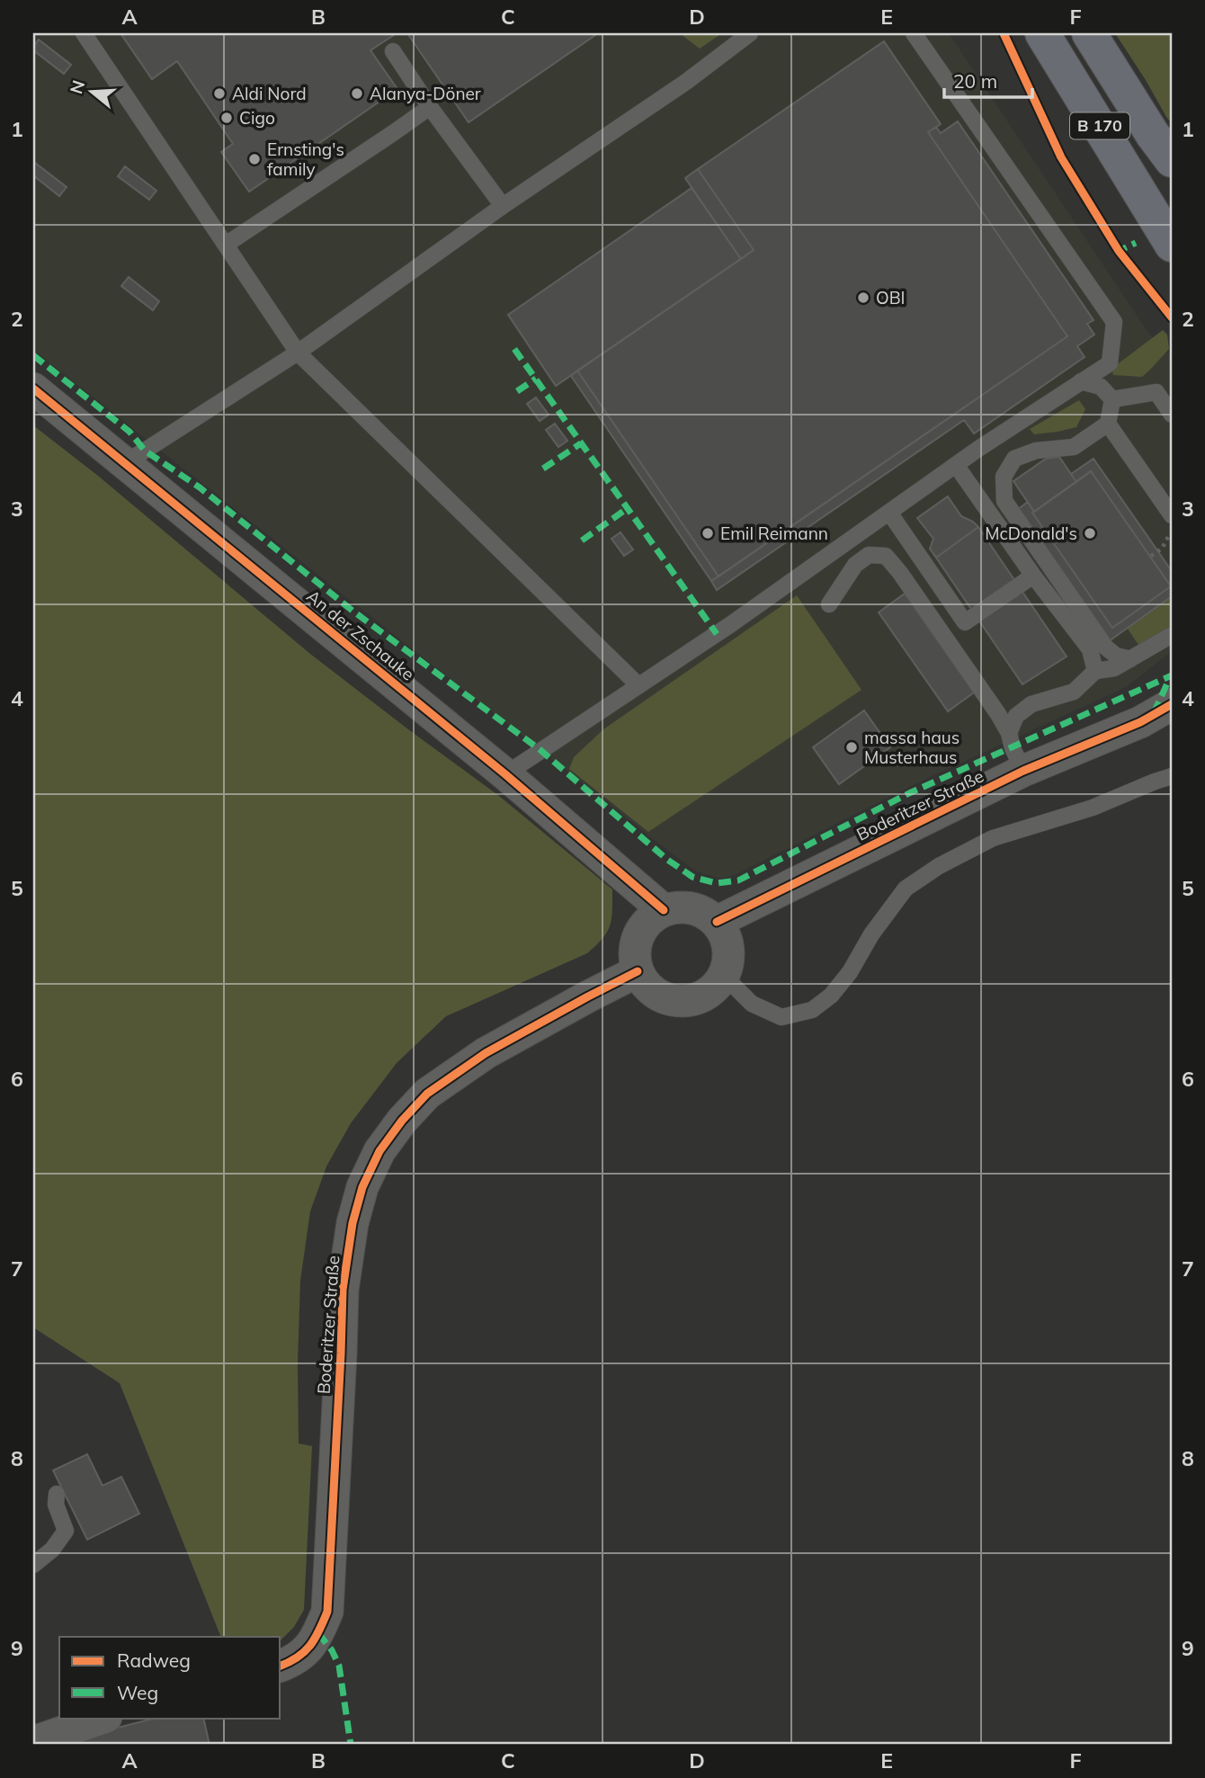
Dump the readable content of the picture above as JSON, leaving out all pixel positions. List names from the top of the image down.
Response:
{
  "streets": {
    "main road": ["B 170"],
    "street": ["An der Zschauke", "Boderitzer Straße"]
  },
  "crossings": [
    ["An der Zschauke", "Boderitzer Straße"]
  ],
  "places": [
    "Aldi Nord",
    "Alanya-Döner",
    "Cigo",
    "Ernsting's family",
    "OBI",
    "Emil Reimann",
    "McDonald's",
    "massa haus Musterhaus"
  ],
  "legend": ["Radweg", "Weg"],
  "scale_bar": "20 m",
  "north": "left",
  "grid": {
    "columns": [
      "A",
      "B",
      "C",
      "D",
      "E",
      "F"
    ],
    "rows": [
      "1",
      "2",
      "3",
      "4",
      "5",
      "6",
      "7",
      "8",
      "9"
    ]
  }
}
